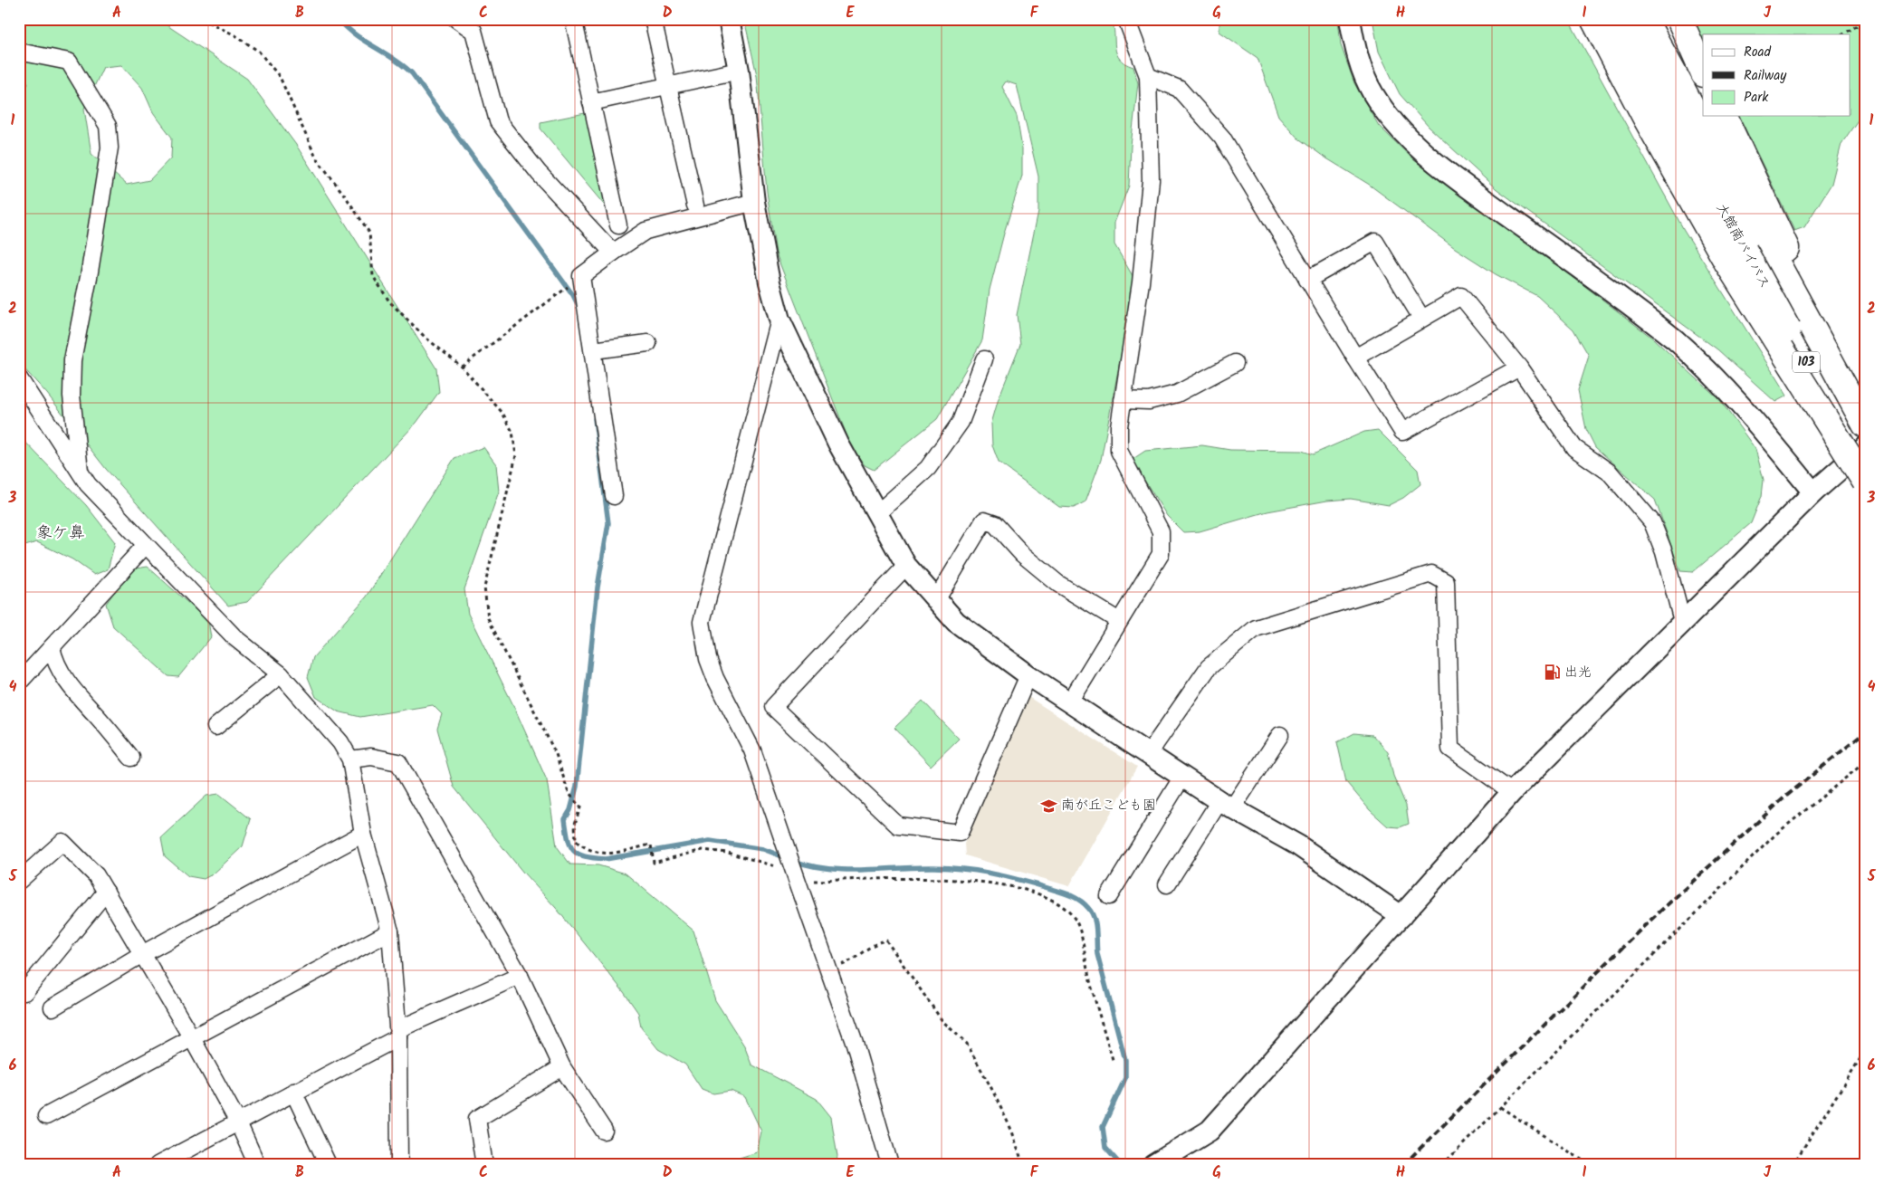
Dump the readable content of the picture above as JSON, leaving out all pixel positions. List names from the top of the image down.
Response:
{
  "streets": {
    "highway": ["大館南バイパス", "103"]
  },
  "districts": ["象ケ鼻"],
  "places": {
    "fuel station": ["出光"],
    "school or university": ["南が丘こども園"]
  },
  "legend": ["Road", "Railway", "Park"],
  "grid": {
    "columns": [
      "A",
      "B",
      "C",
      "D",
      "E",
      "F",
      "G",
      "H",
      "I",
      "J"
    ],
    "rows": [
      "1",
      "2",
      "3",
      "4",
      "5",
      "6"
    ]
  }
}
